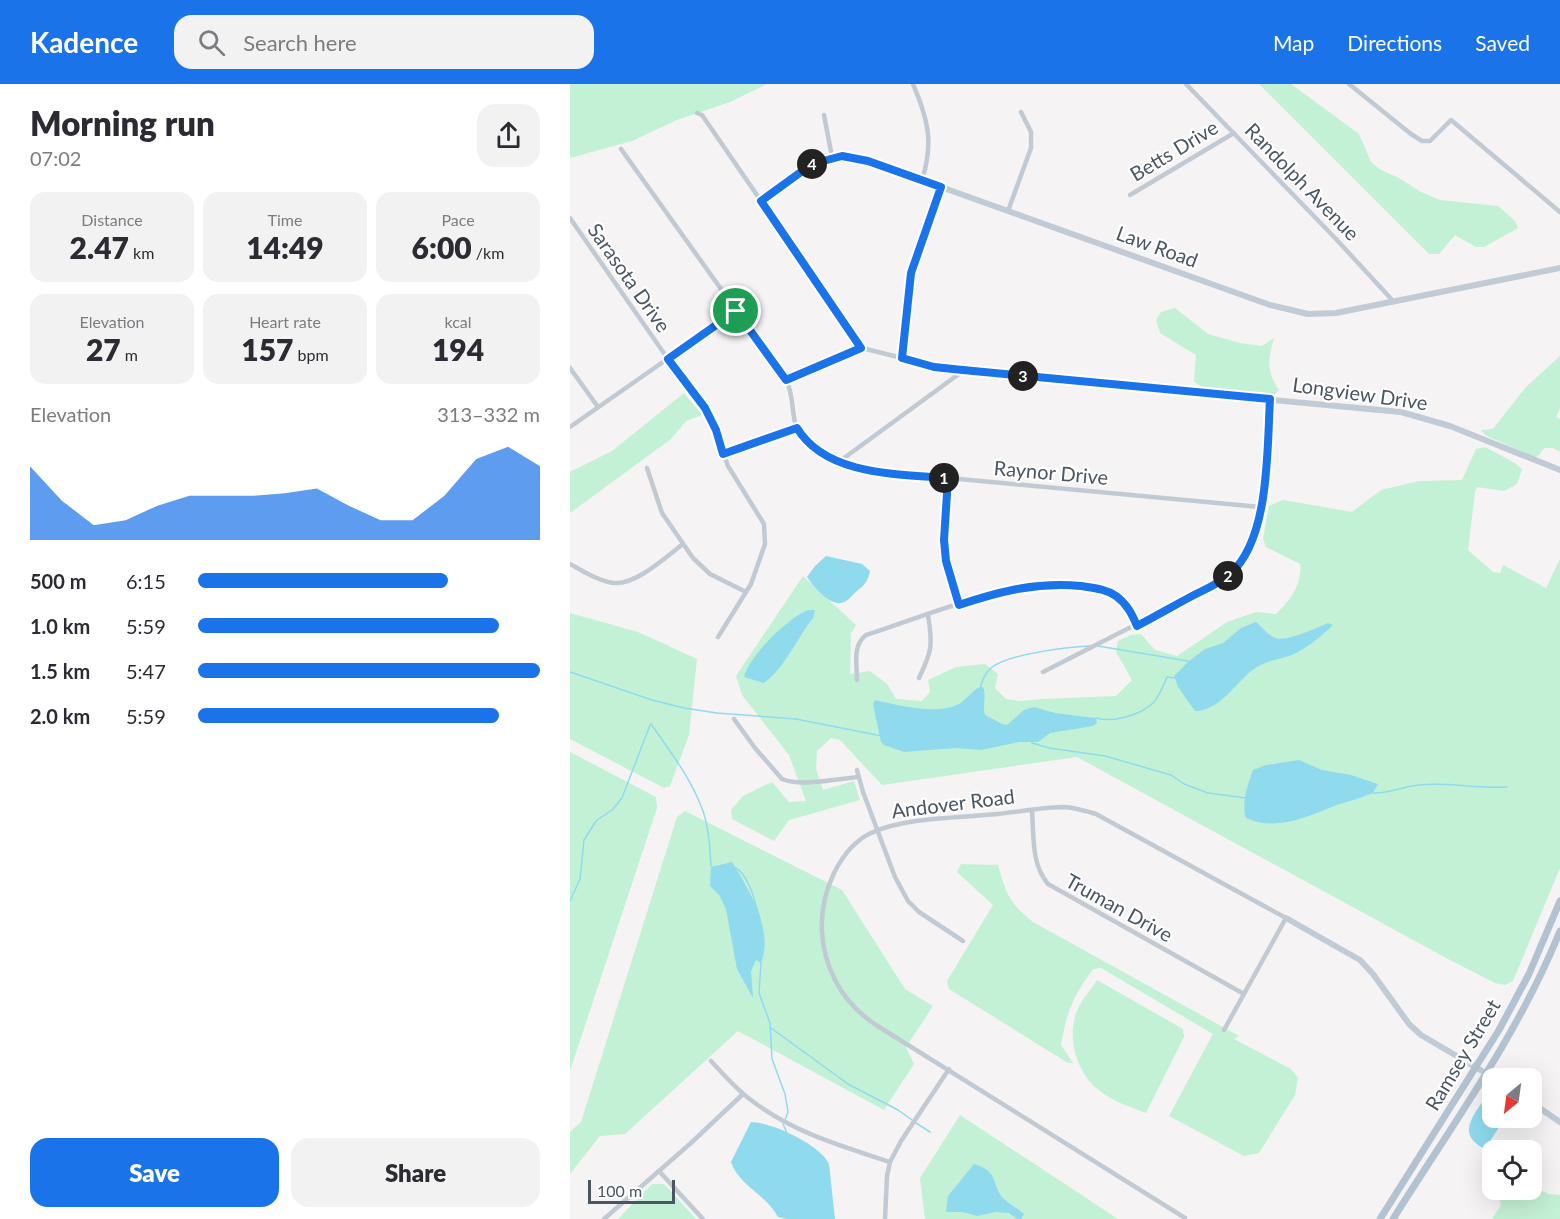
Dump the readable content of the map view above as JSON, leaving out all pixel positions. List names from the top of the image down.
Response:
{
  "streets": {
    "main road": ["Ramsey Street"],
    "street": [
      "Betts Drive",
      "Randolph Avenue",
      "Law Road",
      "Sarasota Drive",
      "Longview Drive",
      "Raynor Drive",
      "Andover Road",
      "Truman Drive"
    ]
  },
  "crossings": [
    ["Betts Drive", "Randolph Avenue"],
    ["Randolph Avenue", "Law Road"],
    ["Andover Road", "Truman Drive"],
    ["Andover Road", "Ramsey Street"]
  ],
  "scale_bar": "100 m",
  "north": "bottom left",
  "page": {
    "header": "Kadence",
    "search": "Search here",
    "nav": ["Map", "Directions", "Saved"],
    "heading": ["Morning run", "07:02"],
    "pins": [
      "4",
      "3",
      "1",
      "2"
    ],
    "stats": [
      ["Distance", "2.47 km"],
      ["Time", "14:49"],
      ["Pace", "6:00 /km"],
      ["Elevation", "27 m"],
      ["Heart rate", "157 bpm"],
      ["kcal", "194"]
    ],
    "chart": ["Elevation", "313–332 m"],
    "list": [
      {
        "name": "500 m",
        "note": "6:15"
      },
      {
        "name": "1.0 km",
        "note": "5:59"
      },
      {
        "name": "1.5 km",
        "note": "5:47"
      },
      {
        "name": "2.0 km",
        "note": "5:59"
      }
    ],
    "buttons": ["Save", "Share"],
    "scale": "100 m"
  }
}
